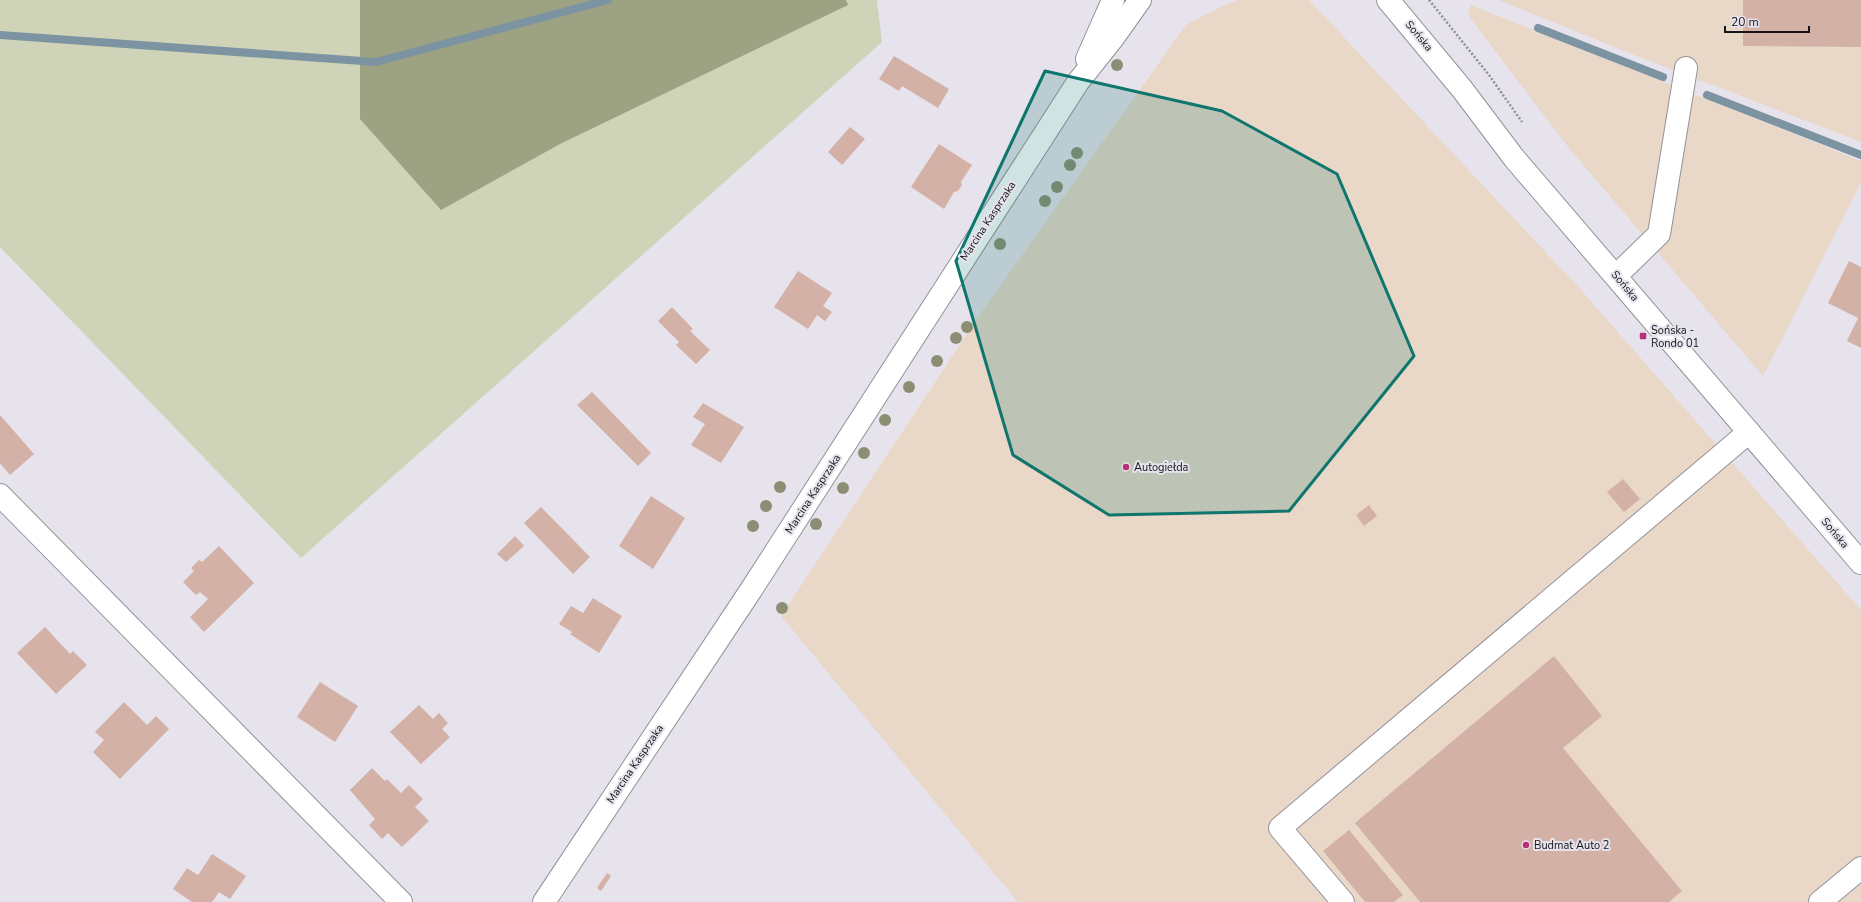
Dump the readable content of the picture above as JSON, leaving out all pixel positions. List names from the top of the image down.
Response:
{
  "streets": {
    "street": ["Sońska", "Marcina Kasprzaka"]
  },
  "places": {
    "transit": ["Sońska - Rondo 01"],
    "other": ["Autogiełda", "Budmat Auto 2"]
  },
  "scale_bar": "20 m"
}
